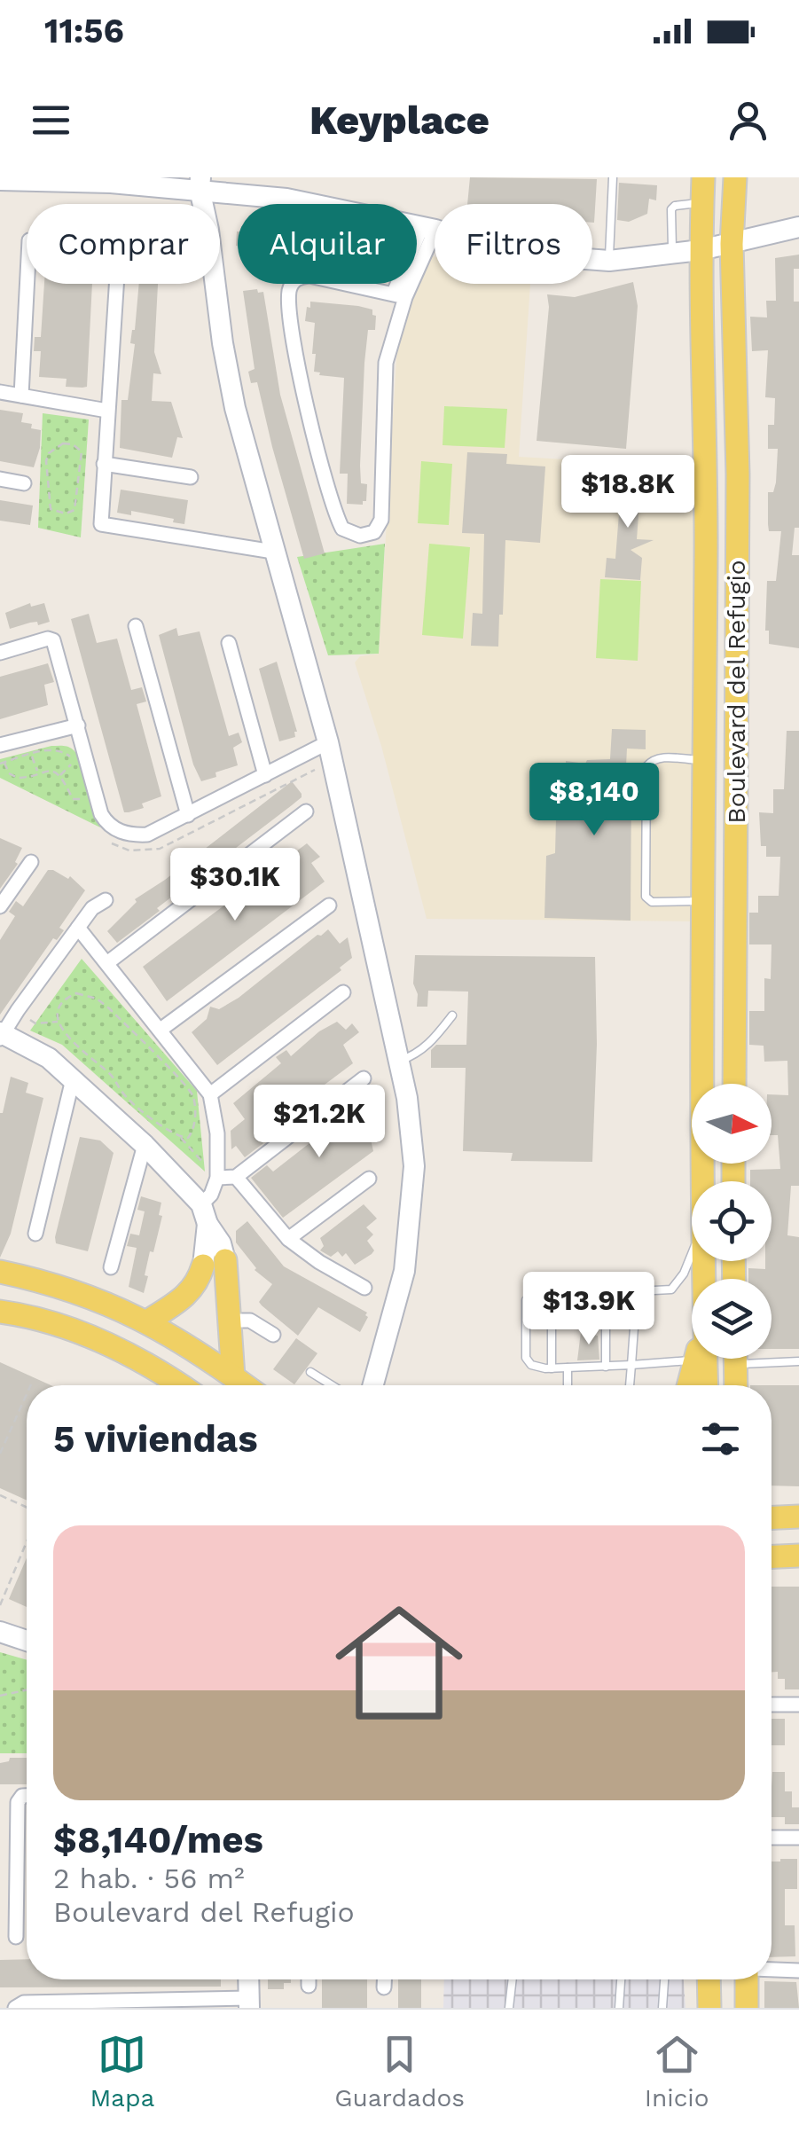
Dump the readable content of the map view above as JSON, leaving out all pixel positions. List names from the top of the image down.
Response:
{
  "streets": {
    "main road": ["Boulevard del Refugio"]
  },
  "north": "right",
  "page": {
    "status": "11:56",
    "header": "Keyplace",
    "chip": ["Comprar", "Alquilar", "Filtros"],
    "price": [
      "$18.8K",
      "$8,140",
      "$30.1K",
      "$21.2K",
      "$13.9K"
    ],
    "heading": "5 viviendas",
    "list": [
      {
        "name": "$8,140/mes",
        "note": "2 hab. · 56 m² · Boulevard del Refugio"
      }
    ],
    "tabs": ["Mapa", "Guardados", "Inicio"]
  }
}
